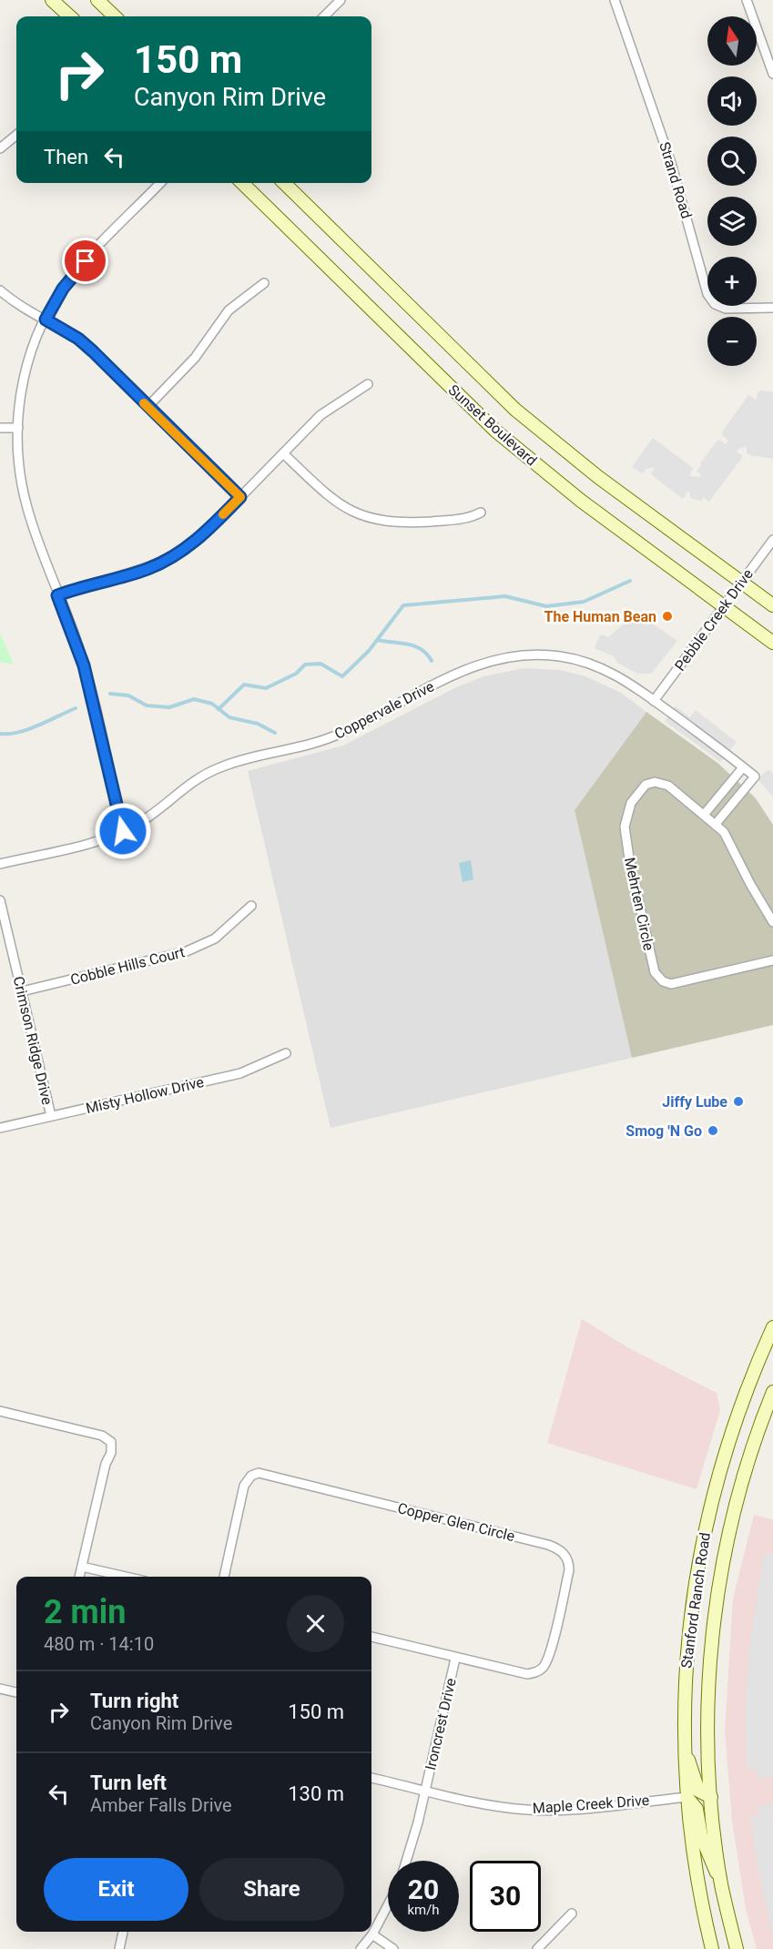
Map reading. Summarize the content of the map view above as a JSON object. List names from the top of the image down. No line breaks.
{"streets":{"main road":["Sunset Boulevard","Stanford Ranch Road"],"street":["Strand Road","Pebble Creek Drive","Coppervale Drive","Mehrten Circle","Cobble Hills Court","Crimson Ridge Drive","Misty Hollow Drive","Copper Glen Circle","Ironcrest Drive","Maple Creek Drive"]},"crossings":[["Sunset Boulevard","Pebble Creek Drive"],["Pebble Creek Drive","Coppervale Drive"],["Cobble Hills Court","Crimson Ridge Drive"],["Crimson Ridge Drive","Misty Hollow Drive"],["Copper Glen Circle","Ironcrest Drive"],["Stanford Ranch Road","Maple Creek Drive"],["Ironcrest Drive","Maple Creek Drive"]],"places":["The Human Bean","Jiffy Lube","Smog 'N Go"],"north":"top","page":{"map_buttons":["+","−"],"turn":["150 m","Canyon Rim Drive"],"then":"Then","heading":["2 min","480 m · 14:10"],"list":[{"name":"Turn right","note":"Canyon Rim Drive","value":"150 m"},{"name":"Turn left","note":"Amber Falls Drive","value":"130 m"}],"buttons":["Exit","Share"],"speed":"20 km/h","limit":"30"}}
